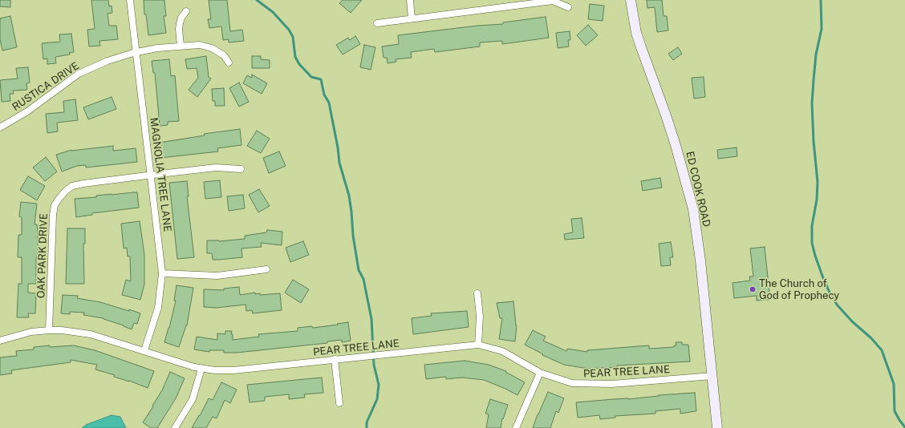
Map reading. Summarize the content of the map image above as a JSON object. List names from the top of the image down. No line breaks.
{"streets":{"street":["RUSTICA DRIVE","MAGNOLIA TREE LANE","ED COOK ROAD","OAK PARK DRIVE","PEAR TREE LANE"]},"crossings":[["RUSTICA DRIVE","MAGNOLIA TREE LANE"],["MAGNOLIA TREE LANE","OAK PARK DRIVE"],["MAGNOLIA TREE LANE","PEAR TREE LANE"],["ED COOK ROAD","PEAR TREE LANE"],["OAK PARK DRIVE","PEAR TREE LANE"]],"places":["The Church of God of Prophecy"]}
